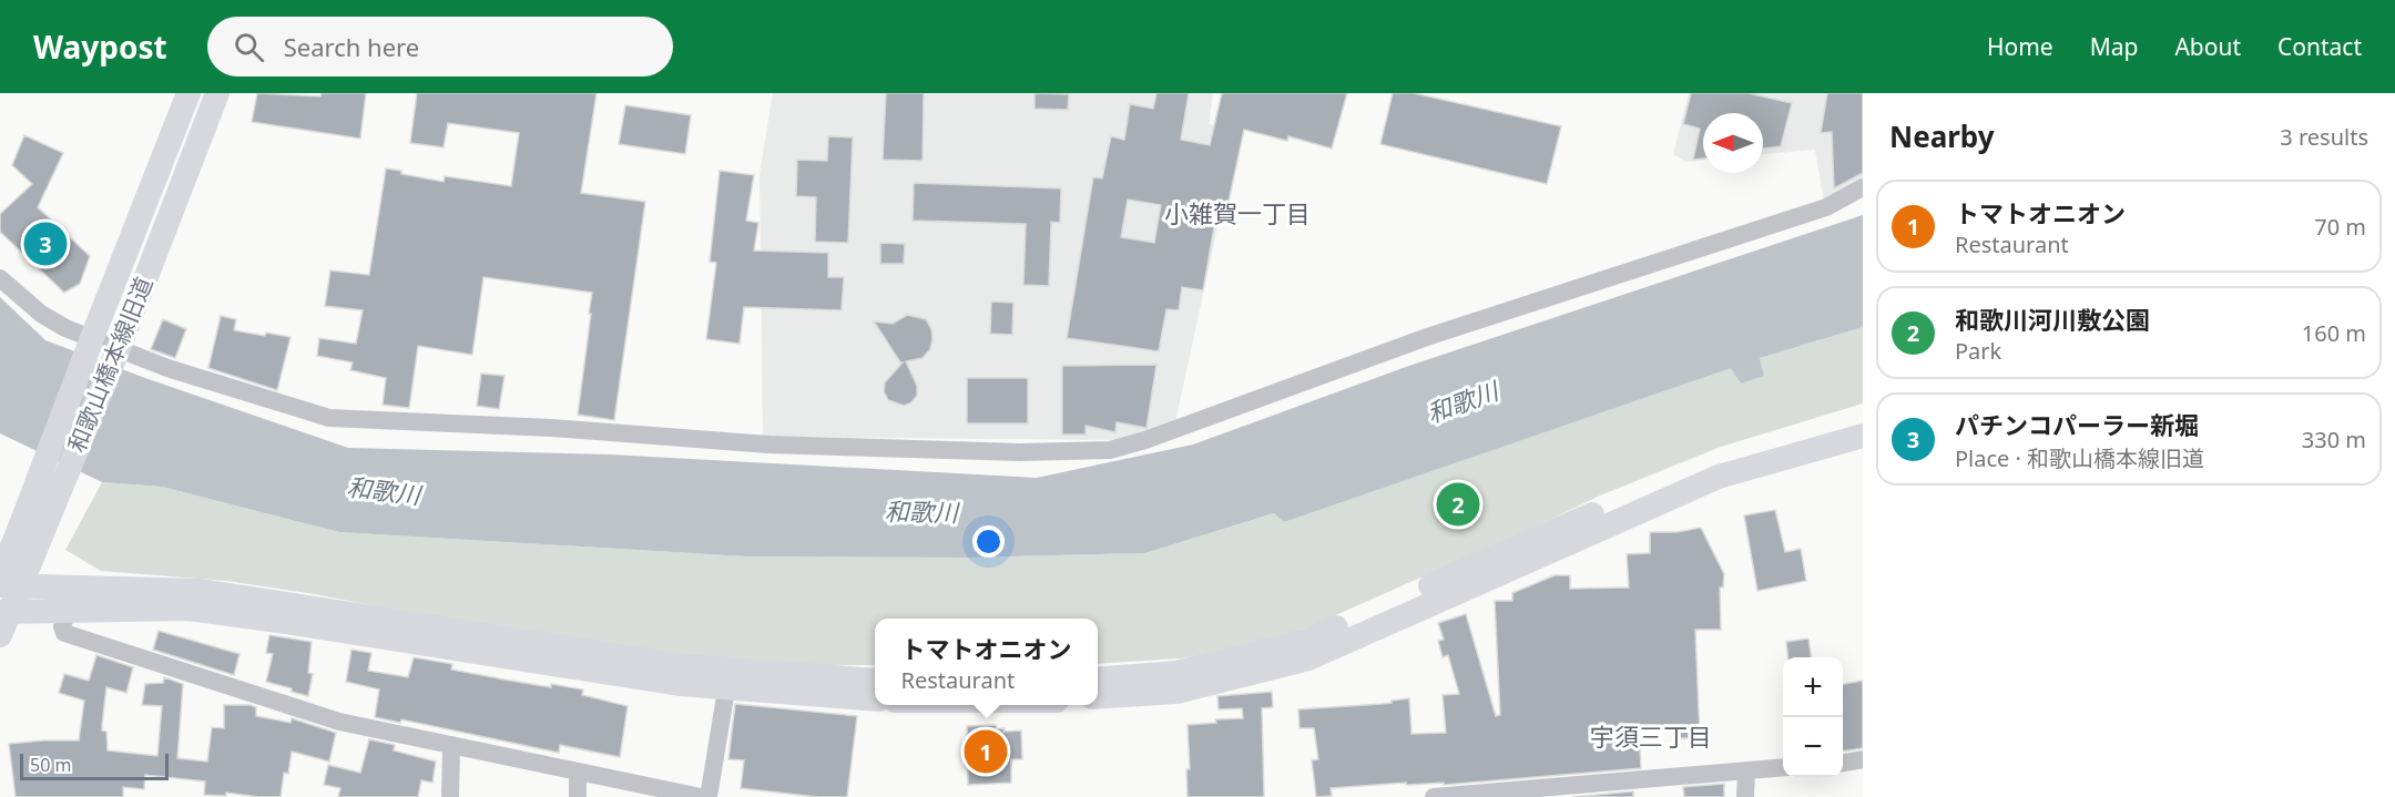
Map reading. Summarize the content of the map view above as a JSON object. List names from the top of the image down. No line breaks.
{"streets":{"street":["和歌山橋本線旧道"]},"districts":["小雑賀一丁目","宇須三丁目"],"water":["和歌川"],"scale_bar":"50 m","north":"left","page":{"header":"Waypost","search":"Search here","nav":["Home","Map","About","Contact"],"heading":["Nearby","3 results"],"list":[{"mark":"1","name":"トマトオニオン","note":"Restaurant","value":"70 m"},{"mark":"2","name":"和歌川河川敷公園","note":"Park","value":"160 m"},{"mark":"3","name":"パチンコパーラー新堀","note":"Place · 和歌山橋本線旧道","value":"330 m"}],"pins":["3","2","1"],"popup":["トマトオニオン","Restaurant"],"map_buttons":["+","−"],"scale":"50 m"}}
